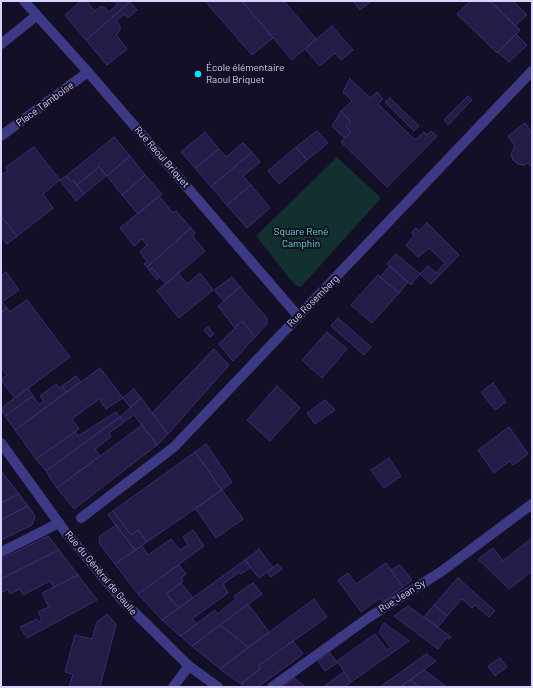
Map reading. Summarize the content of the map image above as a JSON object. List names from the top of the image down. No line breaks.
{"streets":{"street":["Place Tamboise","Rue Raoul Briquet","Rue Rosemberg","Rue du Général de Gaulle","Rue Jean Sy"]},"crossings":[["Place Tamboise","Rue Raoul Briquet"],["Rue Raoul Briquet","Rue Rosemberg"]],"parks":["Square René Camphin"],"places":["École élémentaire Raoul Briquet"]}
